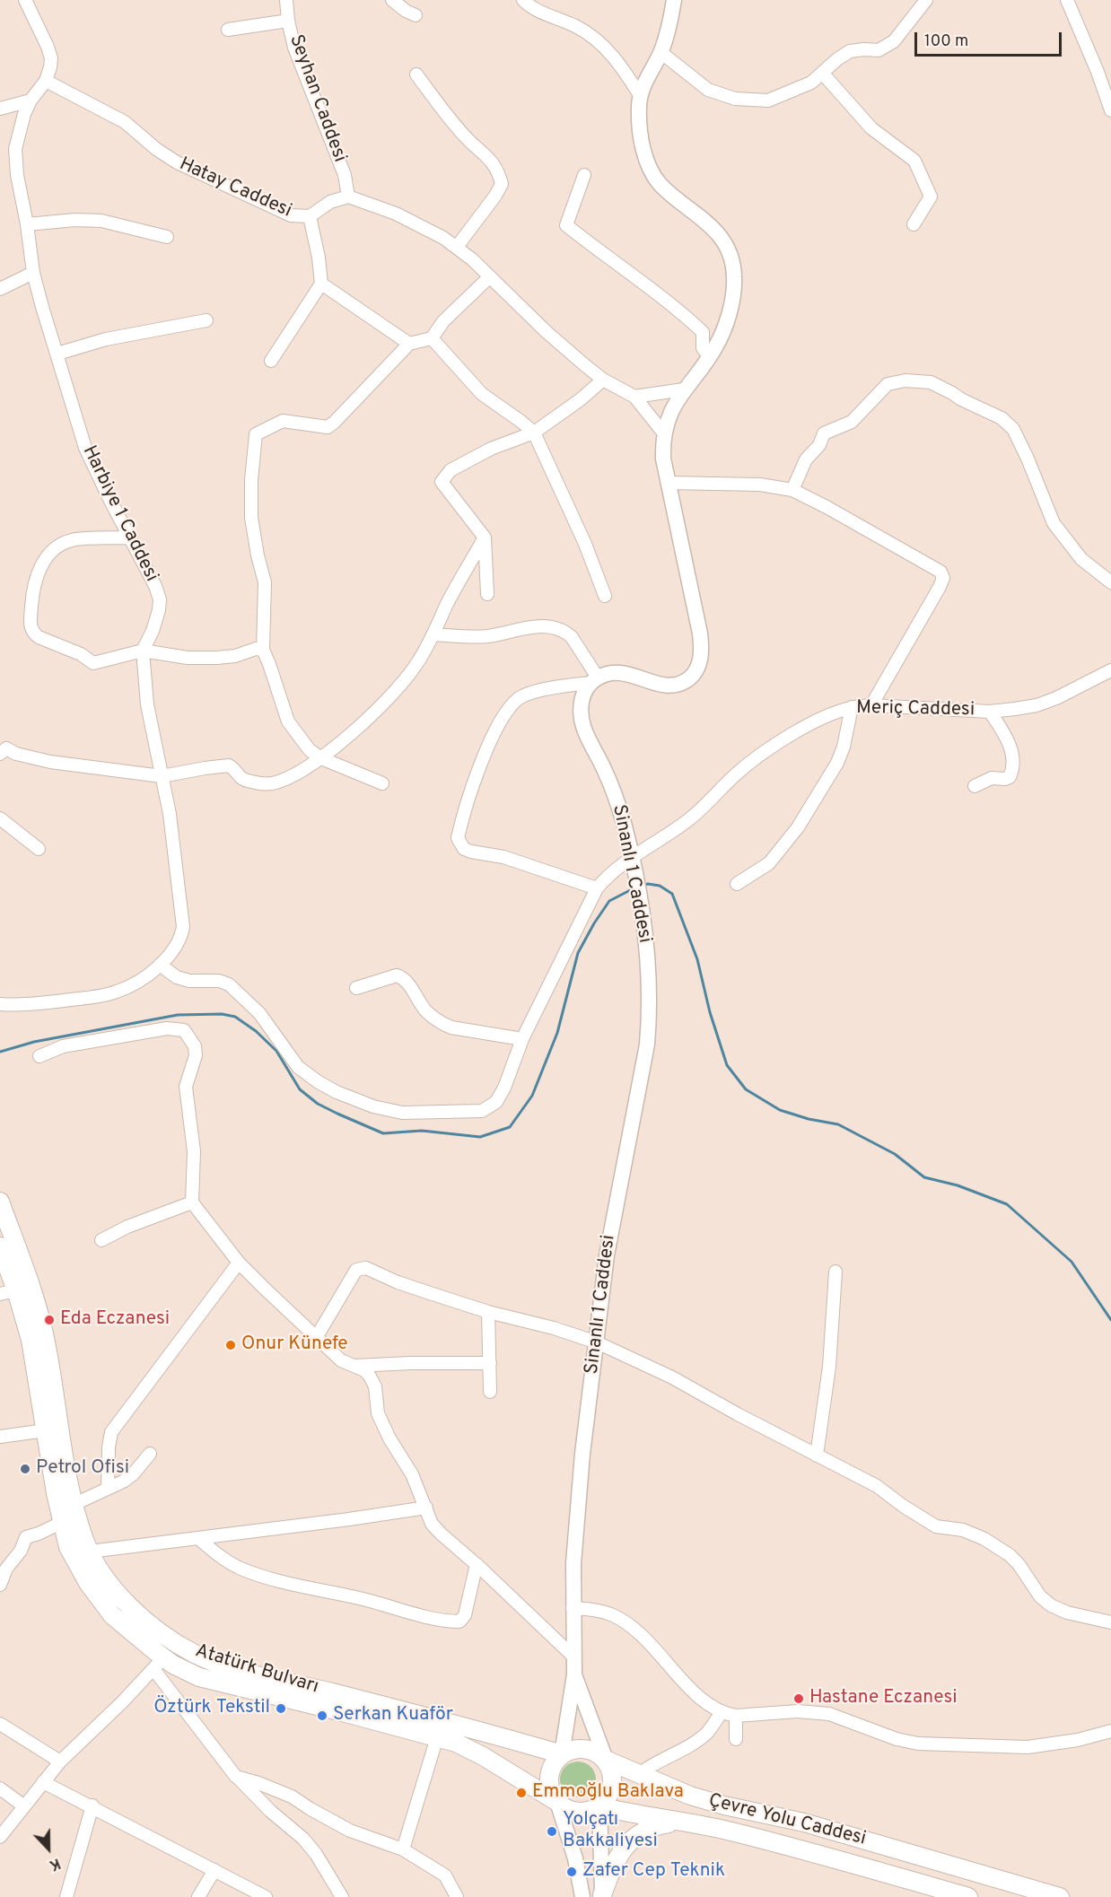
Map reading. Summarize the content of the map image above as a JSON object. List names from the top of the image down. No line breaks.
{"streets":{"highway":["Atatürk Bulvarı","Çevre Yolu Caddesi"],"main road":["Sinanlı 1 Caddesi"],"street":["Seyhan Caddesi","Hatay Caddesi","Harbiye 1 Caddesi","Meriç Caddesi"]},"crossings":[["Seyhan Caddesi","Hatay Caddesi"],["Hatay Caddesi","Harbiye 1 Caddesi"],["Harbiye 1 Caddesi","Meriç Caddesi"],["Meriç Caddesi","Sinanlı 1 Caddesi"],["Sinanlı 1 Caddesi","Atatürk Bulvarı"],["Sinanlı 1 Caddesi","Çevre Yolu Caddesi"],["Atatürk Bulvarı","Çevre Yolu Caddesi"]],"places":["Eda Eczanesi","Onur Künefe","Petrol Ofisi","Hastane Eczanesi","Öztürk Tekstil","Serkan Kuaför","Emmoğlu Baklava","Yolçatı Bakkaliyesi","Zafer Cep Teknik"],"scale_bar":"100 m","north":"bottom"}
